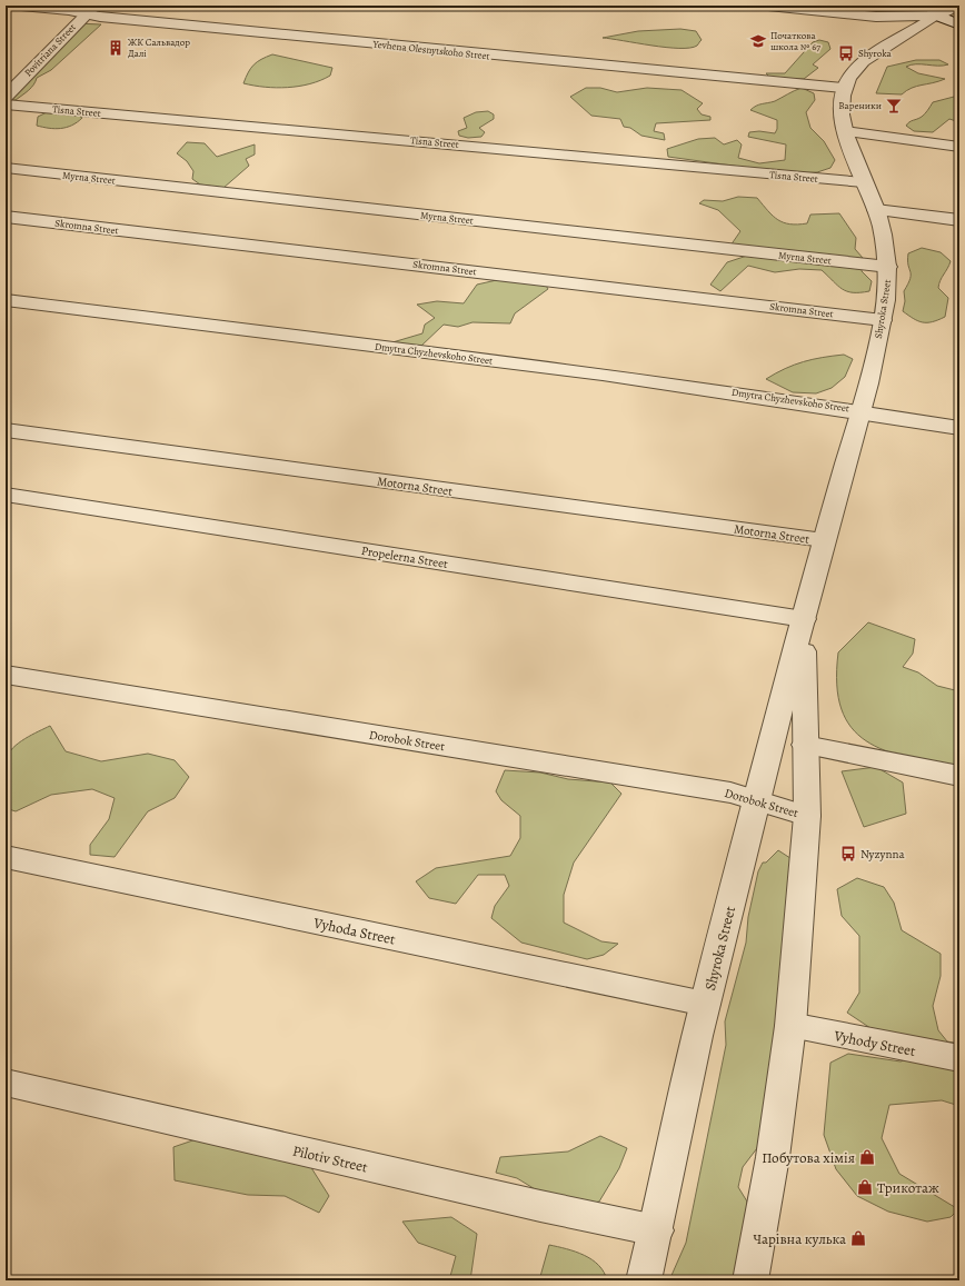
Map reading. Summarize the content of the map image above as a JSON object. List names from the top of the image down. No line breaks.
{"streets":{"street":["Povitriana Street","Yevhena Olesnytskoho Street","Tisna Street","Myrna Street","Skromna Street","Shyroka Street","Dmytra Chyzhevskoho Street","Motorna Street","Propelerna Street","Dorobok Street","Vyhoda Street","Vyhody Street","Pilotiv Street"]},"crossings":[["Povitriana Street","Yevhena Olesnytskoho Street"],["Yevhena Olesnytskoho Street","Shyroka Street"],["Tisna Street","Shyroka Street"],["Myrna Street","Shyroka Street"],["Skromna Street","Shyroka Street"],["Shyroka Street","Dmytra Chyzhevskoho Street"],["Shyroka Street","Motorna Street"],["Shyroka Street","Propelerna Street"],["Shyroka Street","Dorobok Street"],["Shyroka Street","Vyhoda Street"],["Shyroka Street","Vyhody Street"],["Shyroka Street","Pilotiv Street"]],"places":{"school or university":["Початкова школа № 67"],"building":["ЖК Сальвадор Далі"],"bus stop":["Shyroka","Nyzynna"],"bar":["Вареники"],"shop":["Побутова хімія","Трикотаж","Чарівна кулька"]}}
